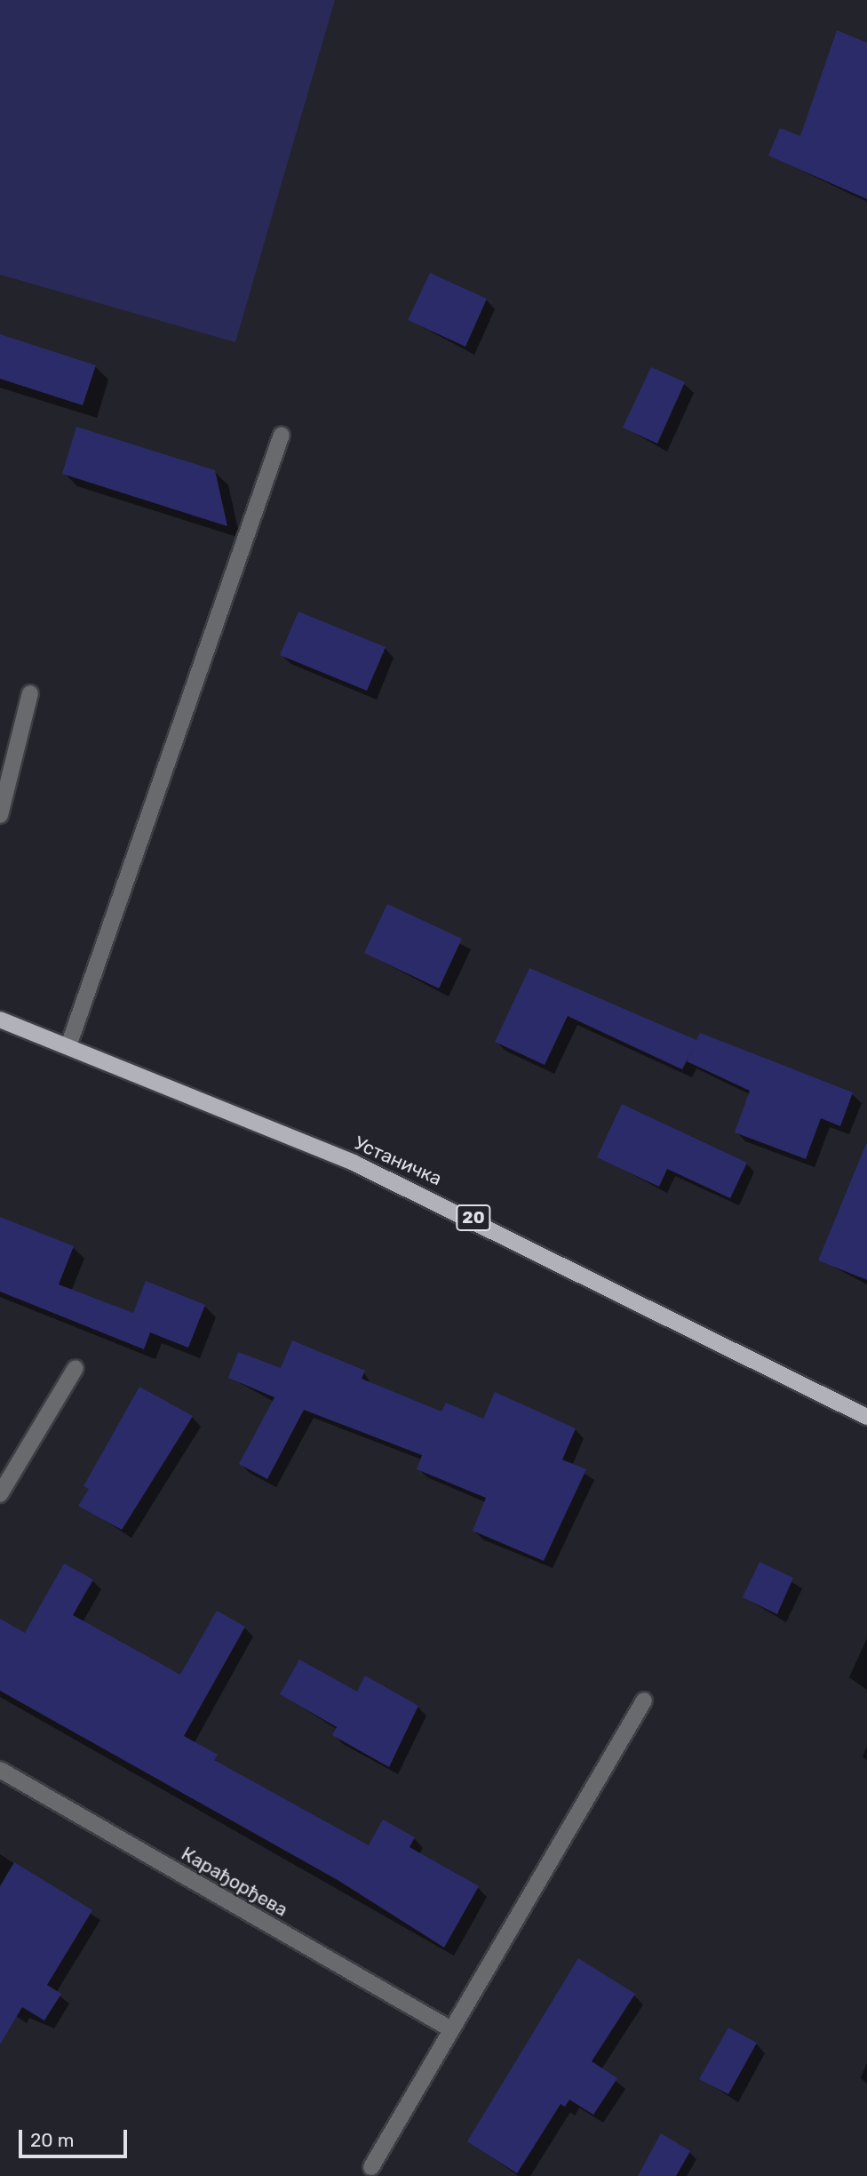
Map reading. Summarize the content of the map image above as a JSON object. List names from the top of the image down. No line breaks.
{"streets":{"main road":["Устаничка","20"],"street":["Карађорђева"]},"scale_bar":"20 m"}
